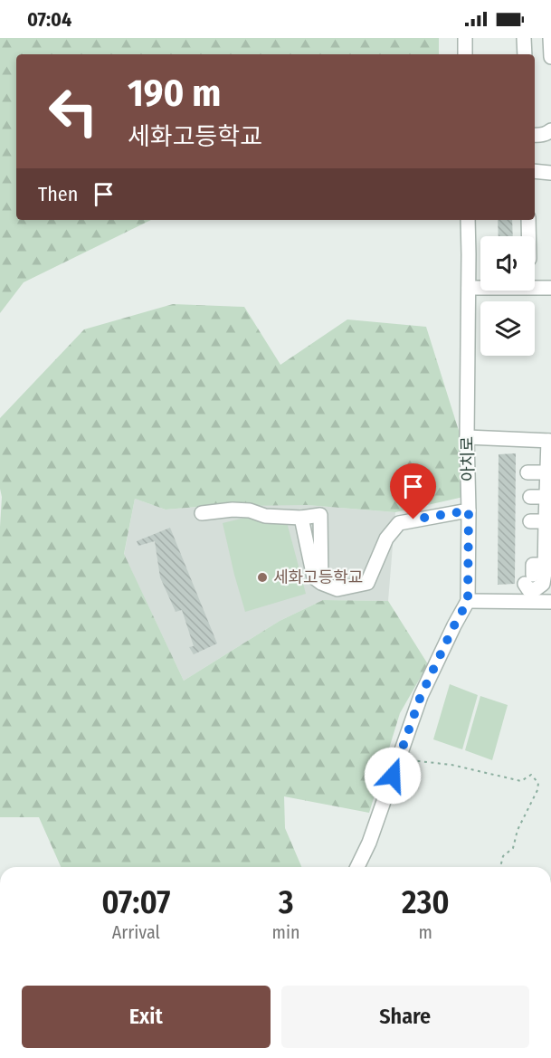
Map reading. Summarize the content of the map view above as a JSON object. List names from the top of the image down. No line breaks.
{"streets":{"street":["아치로"]},"places":["세화고등학교"],"page":{"status":"07:04","turn":["190 m","세화고등학교"],"then":"Then","eta":["07:07","Arrival","3","min","230","m"],"buttons":["Exit","Share"]}}
